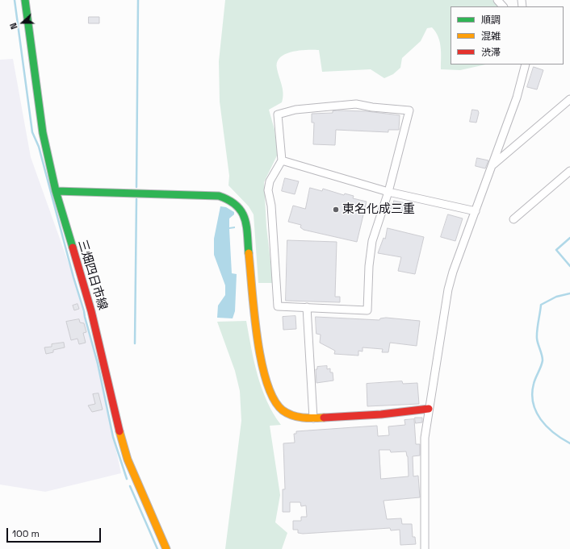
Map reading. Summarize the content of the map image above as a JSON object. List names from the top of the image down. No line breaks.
{"streets":{"main road":["三畑四日市線"]},"places":["東名化成三重"],"legend":["順調","混雑","渋滞"],"scale_bar":"100 m","north":"left"}
